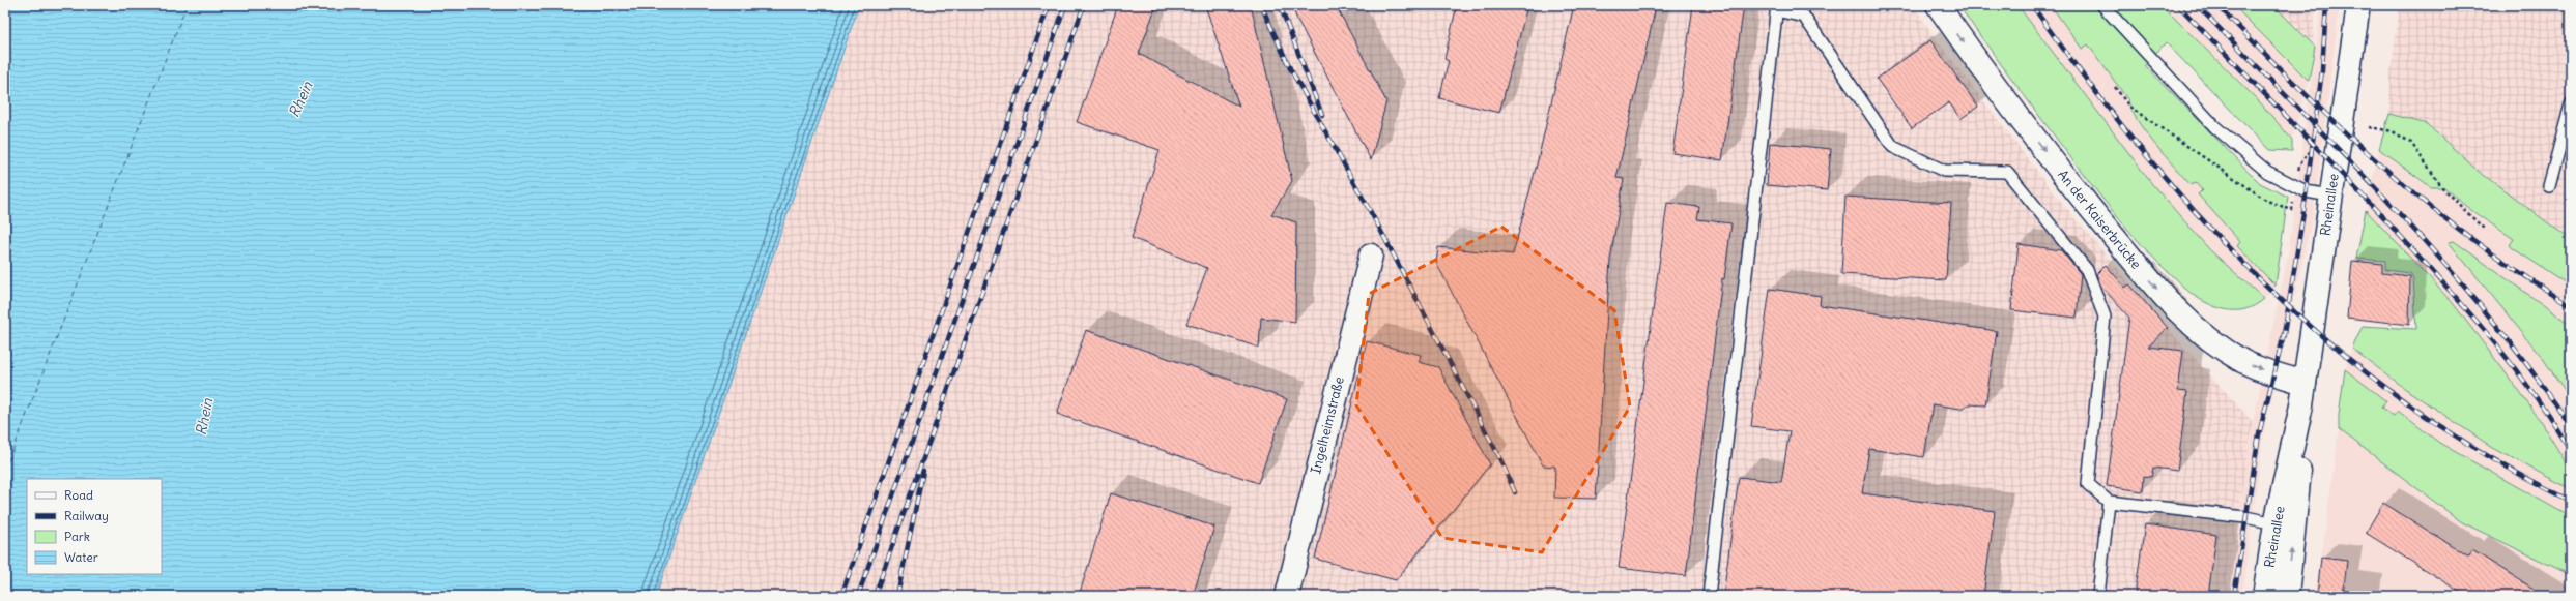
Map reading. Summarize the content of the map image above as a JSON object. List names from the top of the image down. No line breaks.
{"streets":{"street":["Rheinallee","An der Kaiserbrücke","Ingelheimstraße"]},"crossings":[["Rheinallee","An der Kaiserbrücke"]],"one_way":["An der Kaiserbrücke"],"water":["Rhein"],"legend":["Road","Railway","Park","Water"]}
